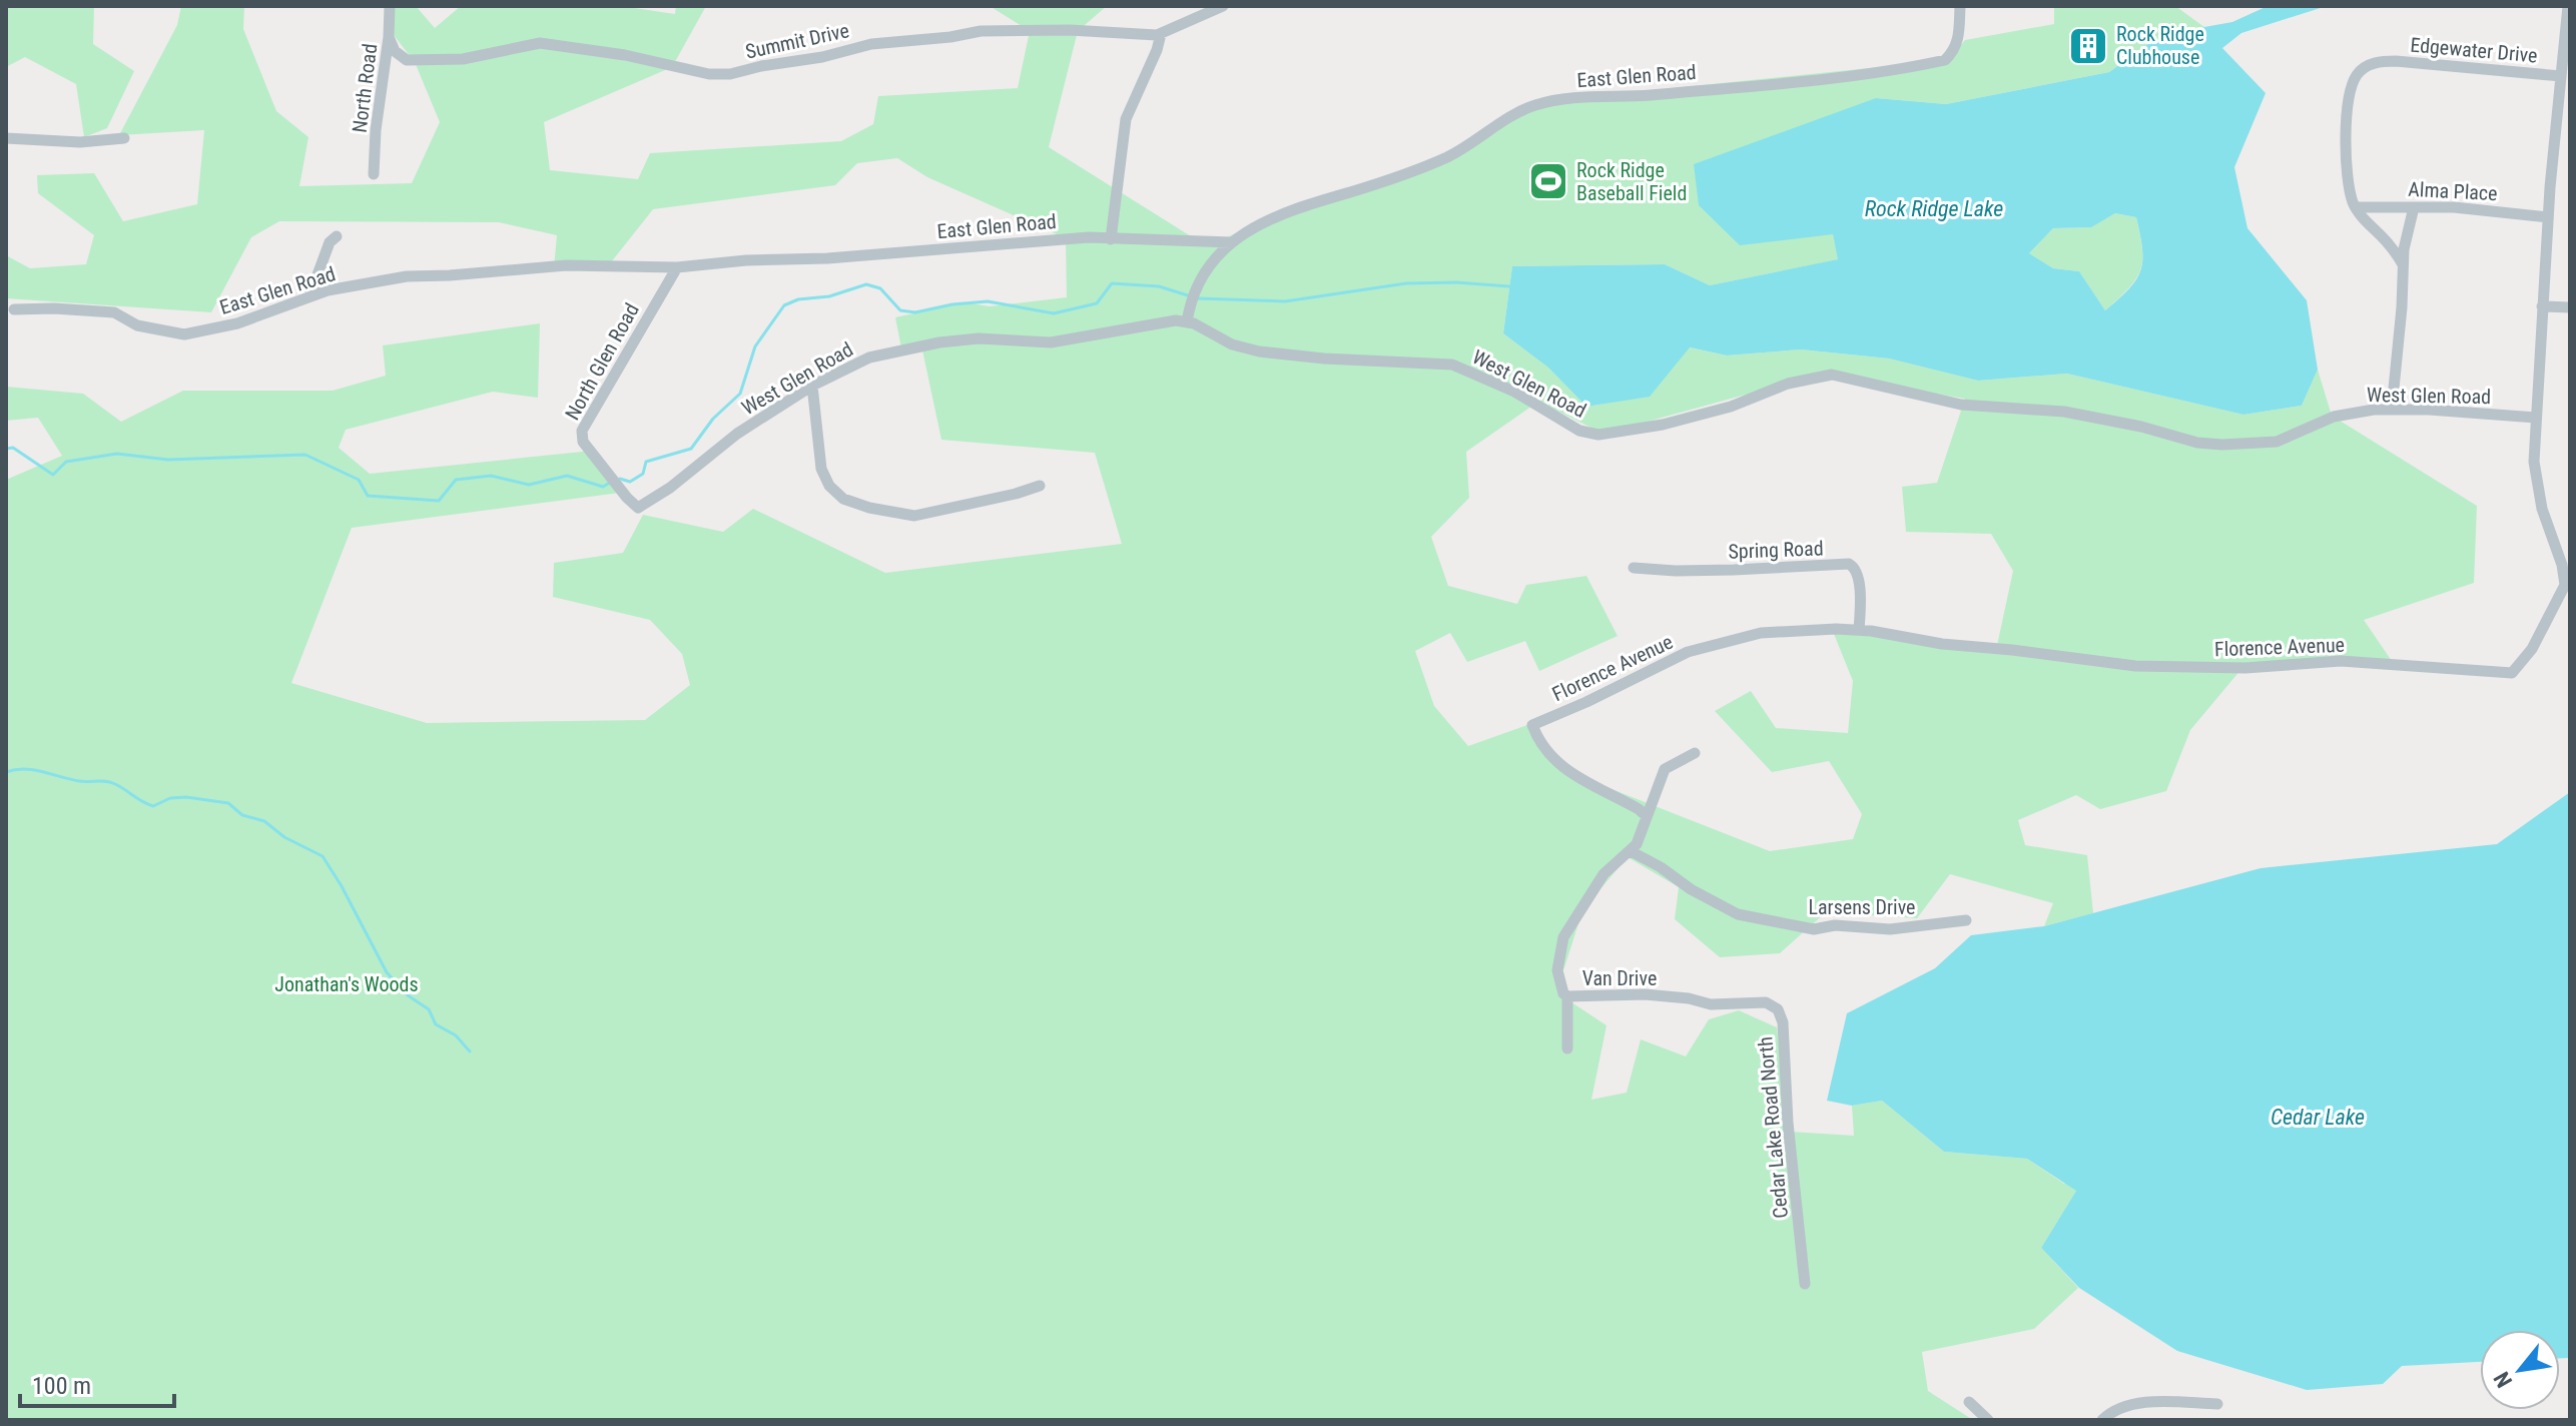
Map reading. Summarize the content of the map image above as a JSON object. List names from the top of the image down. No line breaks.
{"streets":{"street":["Summit Drive","Edgewater Drive","East Glen Road","North Road","Alma Place","North Glen Road","West Glen Road","Spring Road","Florence Avenue","Larsens Drive","Van Drive","Cedar Lake Road North"]},"crossings":[["Summit Drive","North Road"],["Edgewater Drive","Alma Place"],["Edgewater Drive","Florence Avenue"],["East Glen Road","North Glen Road"],["Alma Place","Florence Avenue"],["North Glen Road","West Glen Road"],["West Glen Road","Florence Avenue"],["Spring Road","Florence Avenue"],["Florence Avenue","Van Drive"],["Larsens Drive","Van Drive"],["Van Drive","Cedar Lake Road North"]],"water":["Rock Ridge Lake","Cedar Lake"],"parks":["Jonathan's Woods"],"places":{"building":["Rock Ridge Clubhouse"],"sports":["Rock Ridge Baseball Field"]},"scale_bar":"100 m","north":"bottom left"}
